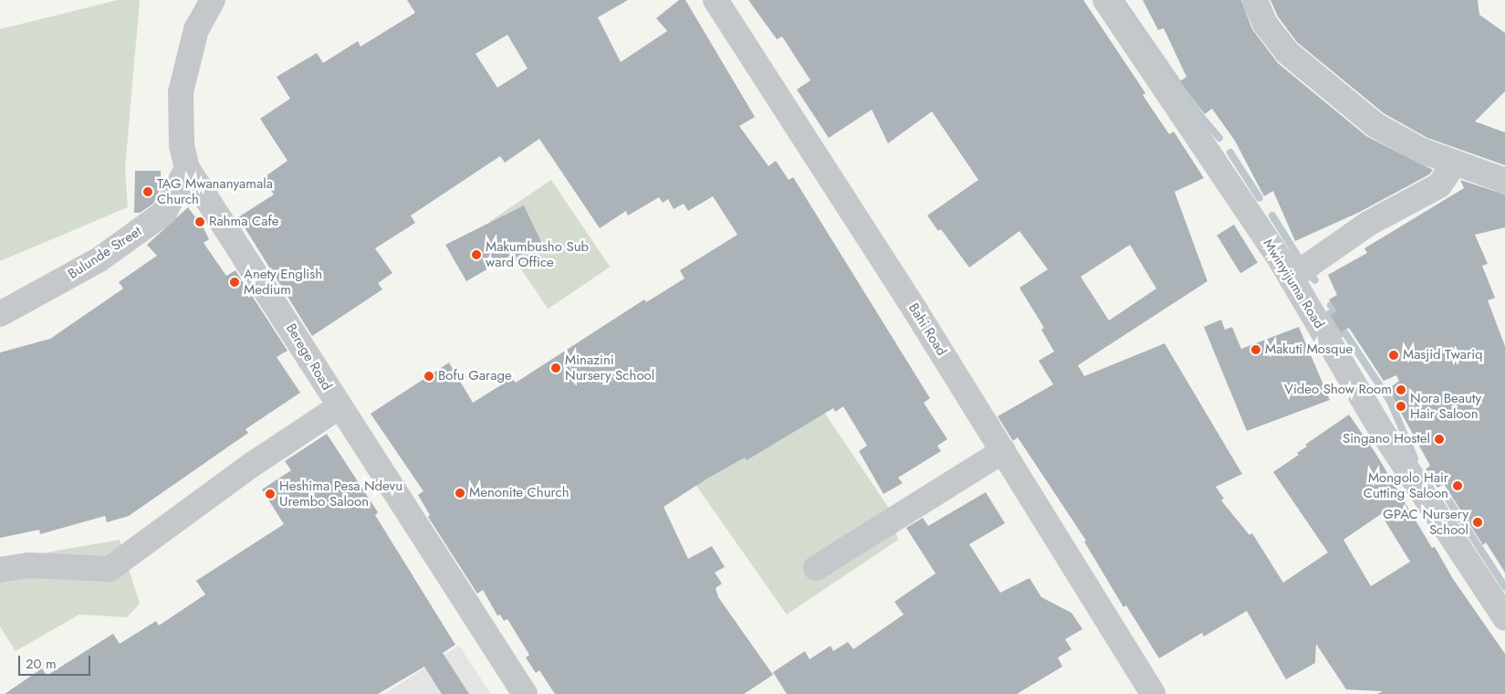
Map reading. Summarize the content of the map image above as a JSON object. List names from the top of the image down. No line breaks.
{"streets":{"street":["Bulunde Street","Mwinyijuma Road","Bahi Road","Berege Road"]},"crossings":[["Bulunde Street","Berege Road"]],"places":["TAG Mwananyamala Church","Rahma Cafe","Makumbusho Sub ward Office","Anety English Medium","Makuti Mosque","Masjid Twariq","Minazini Nursery School","Bofu Garage","Video Show Room","Nora Beauty Hair Saloon","Singano Hostel","Mongolo Hair Cutting Saloon","Menonite Church","Heshima Pesa Ndevu Urembo Saloon","GPAC Nursery School"],"scale_bar":"20 m"}
